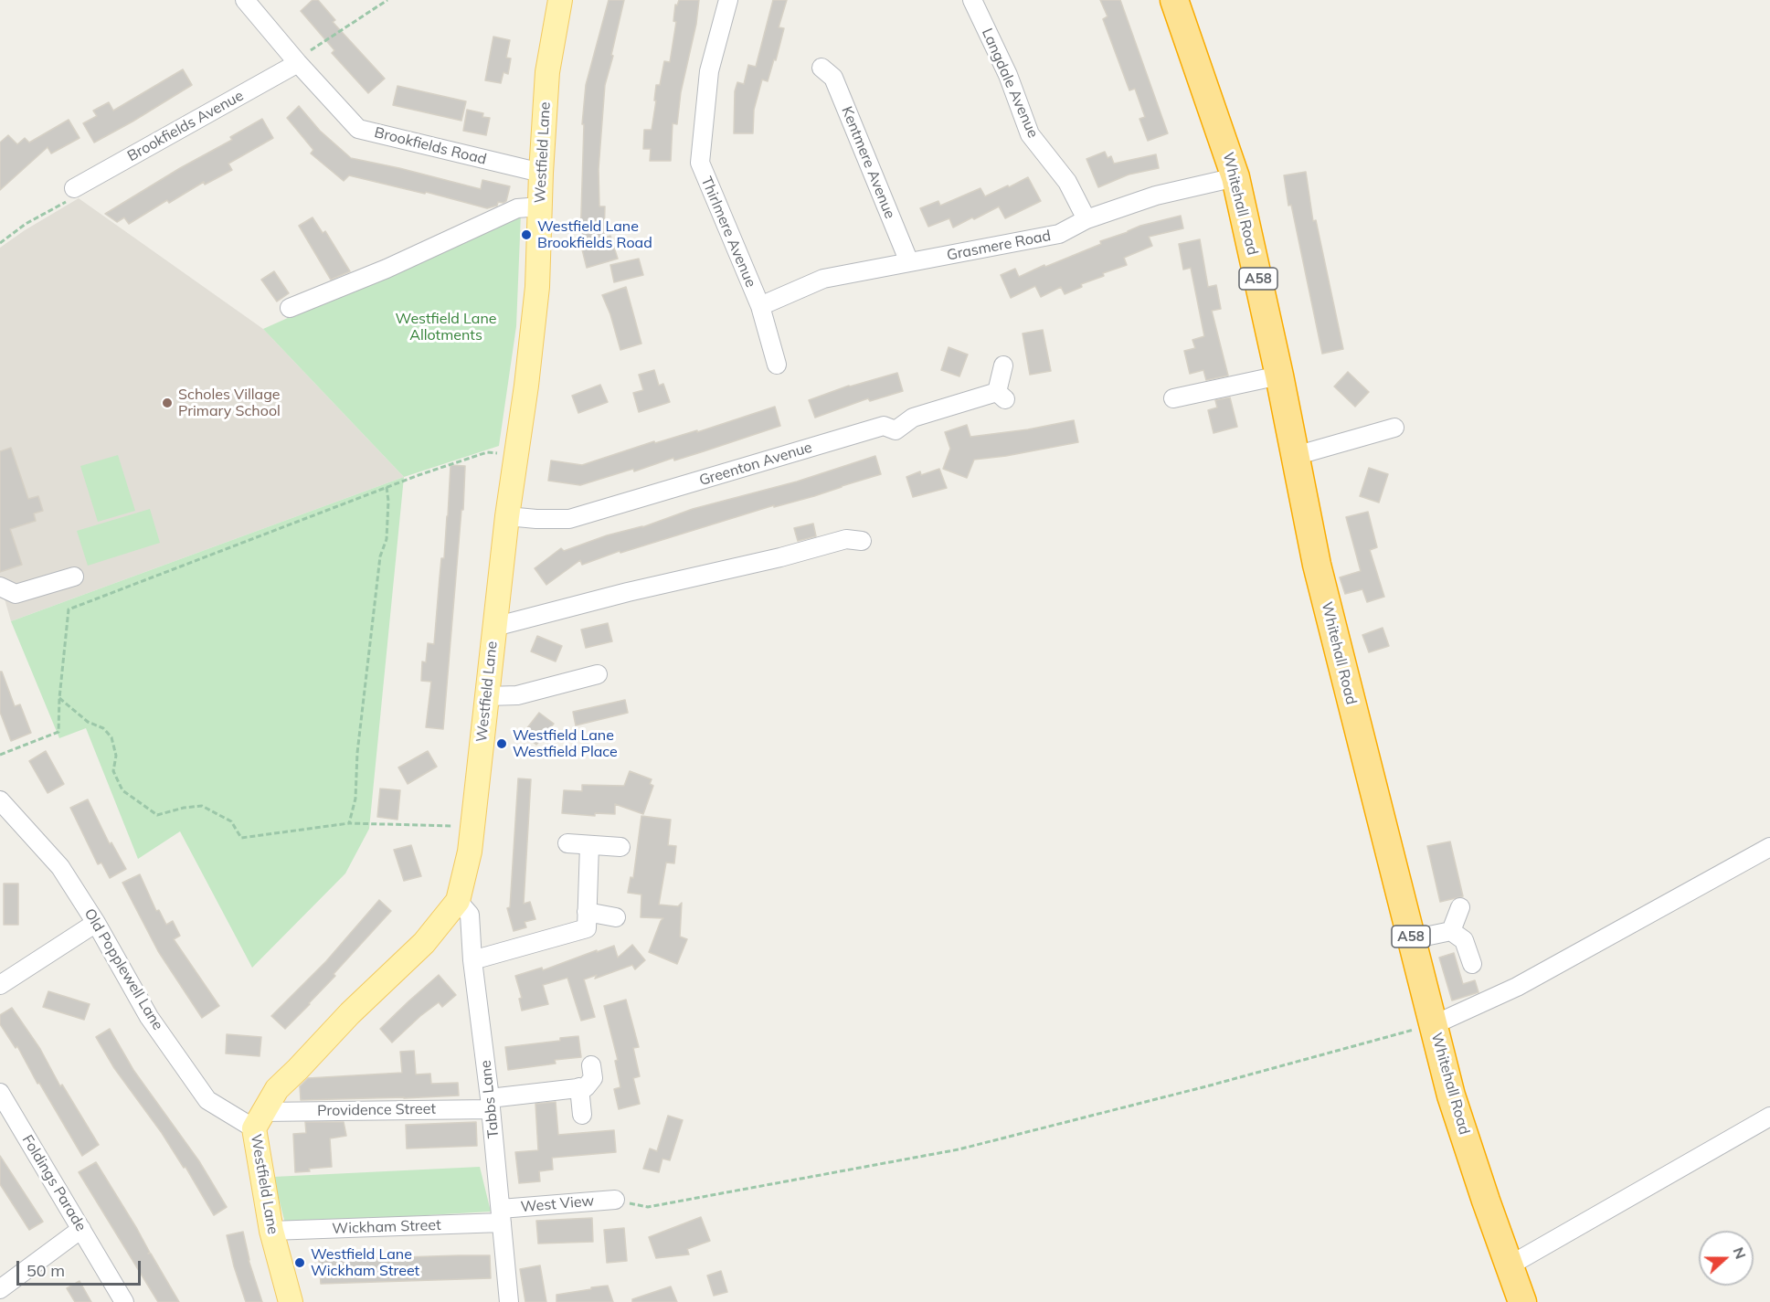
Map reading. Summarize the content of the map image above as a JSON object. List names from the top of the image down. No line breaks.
{"streets":{"highway":["Whitehall Road","A58"],"main road":["Westfield Lane"],"street":["Langdale Avenue","Brookfields Avenue","Brookfields Road","Kentmere Avenue","Thirlmere Avenue","Grasmere Road","Greenton Avenue","Old Popplewell Lane","Tabbs Lane","Providence Street","Foldings Parade","West View","Wickham Street"]},"crossings":[["Langdale Avenue","Grasmere Road"],["Brookfields Avenue","Brookfields Road"],["Brookfields Road","Westfield Lane"],["Westfield Lane","Greenton Avenue"],["Westfield Lane","Old Popplewell Lane"],["Westfield Lane","Tabbs Lane"],["Westfield Lane","Providence Street"],["Westfield Lane","Wickham Street"],["Kentmere Avenue","Grasmere Road"],["Whitehall Road","Grasmere Road"],["Thirlmere Avenue","Grasmere Road"],["Old Popplewell Lane","Providence Street"],["Tabbs Lane","Providence Street"],["Tabbs Lane","West View"],["Tabbs Lane","Wickham Street"],["West View","Wickham Street"]],"parks":["Westfield Lane Allotments"],"places":["Westfield Lane Brookfields Road","Scholes Village Primary School","Westfield Lane Westfield Place","Westfield Lane Wickham Street"],"scale_bar":"50 m","north":"right"}
